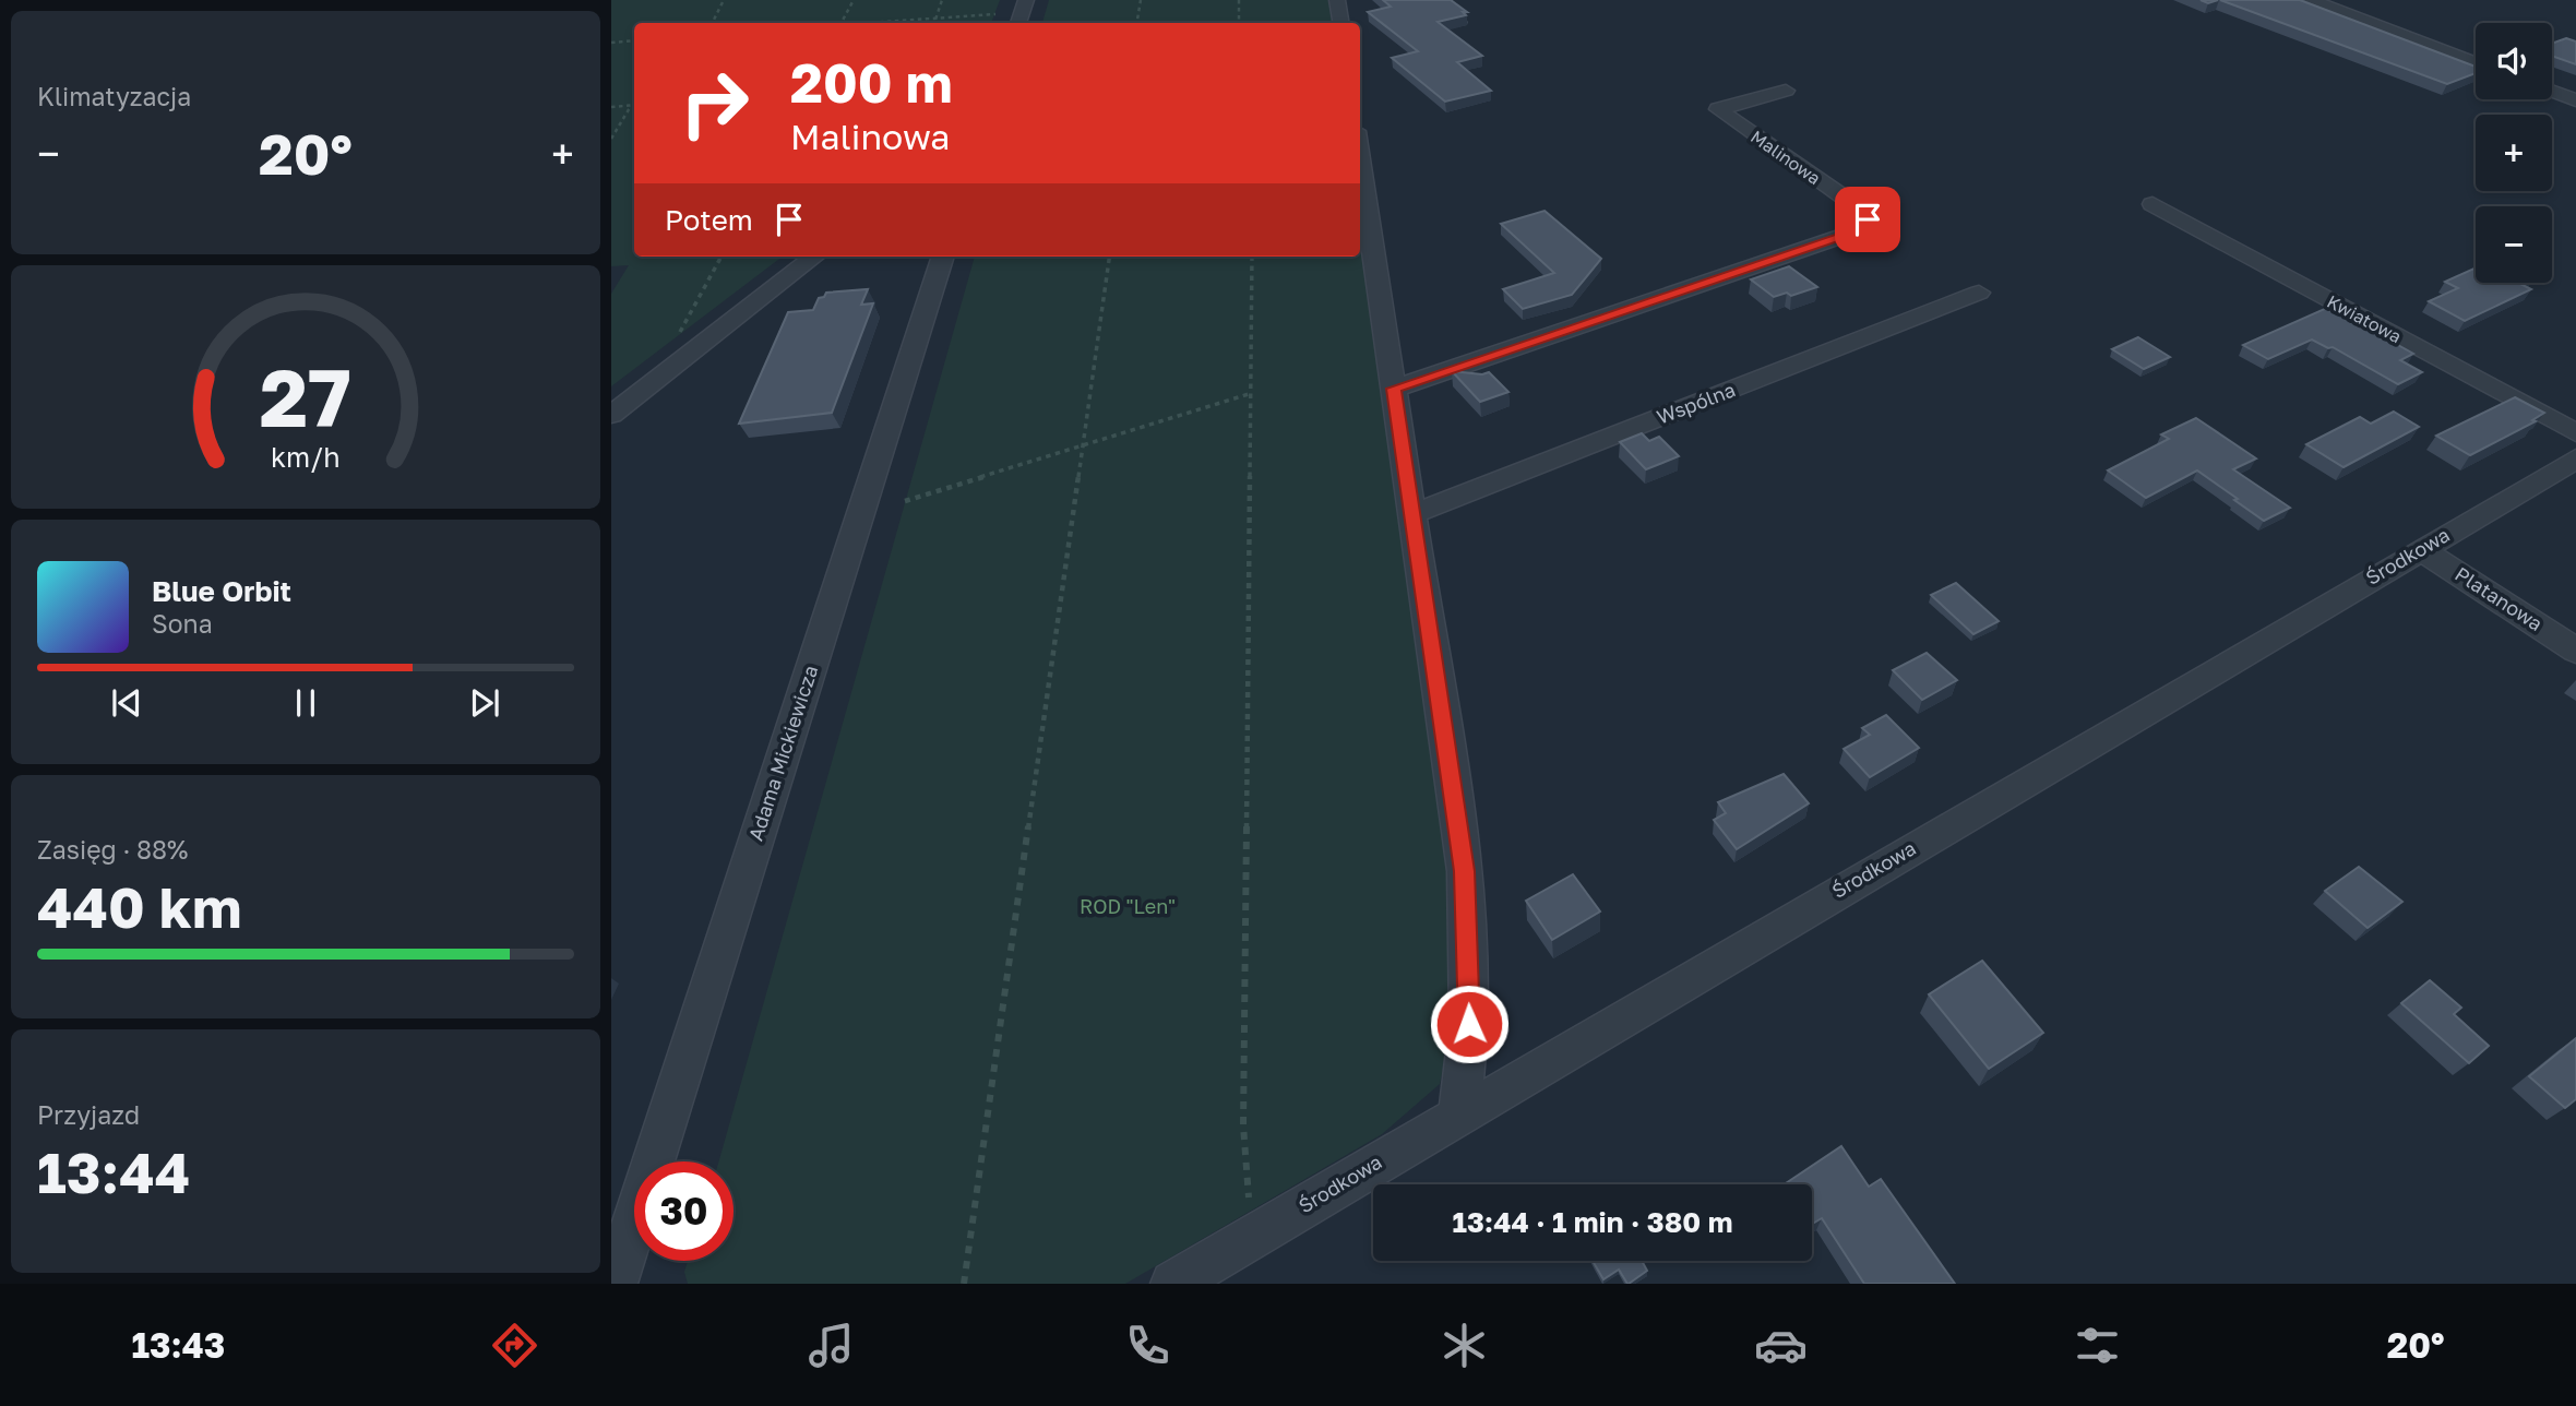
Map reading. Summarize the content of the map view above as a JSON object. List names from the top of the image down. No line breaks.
{"streets":{"street":["Malinowa","Kwiatowa","Wspólna","Środkowa","Platanowa","Adama Mickiewicza"]},"crossings":[["Środkowa","Platanowa"]],"parks":["ROD \"Len\""],"page":{"tile":["Klimatyzacja",["Zasięg · 88%","440 km"],["Przyjazd","13:44"]],"map_buttons":["+","−"],"turn":["200 m","Malinowa"],"heat":["−","20°","+"],"then":"Potem","song":["Blue Orbit","Sona"],"limit":"30","trip":"13:44 · 1 min · 380 m","tabs":["13:43","20°"],"gauge":["27","km/h"]}}
